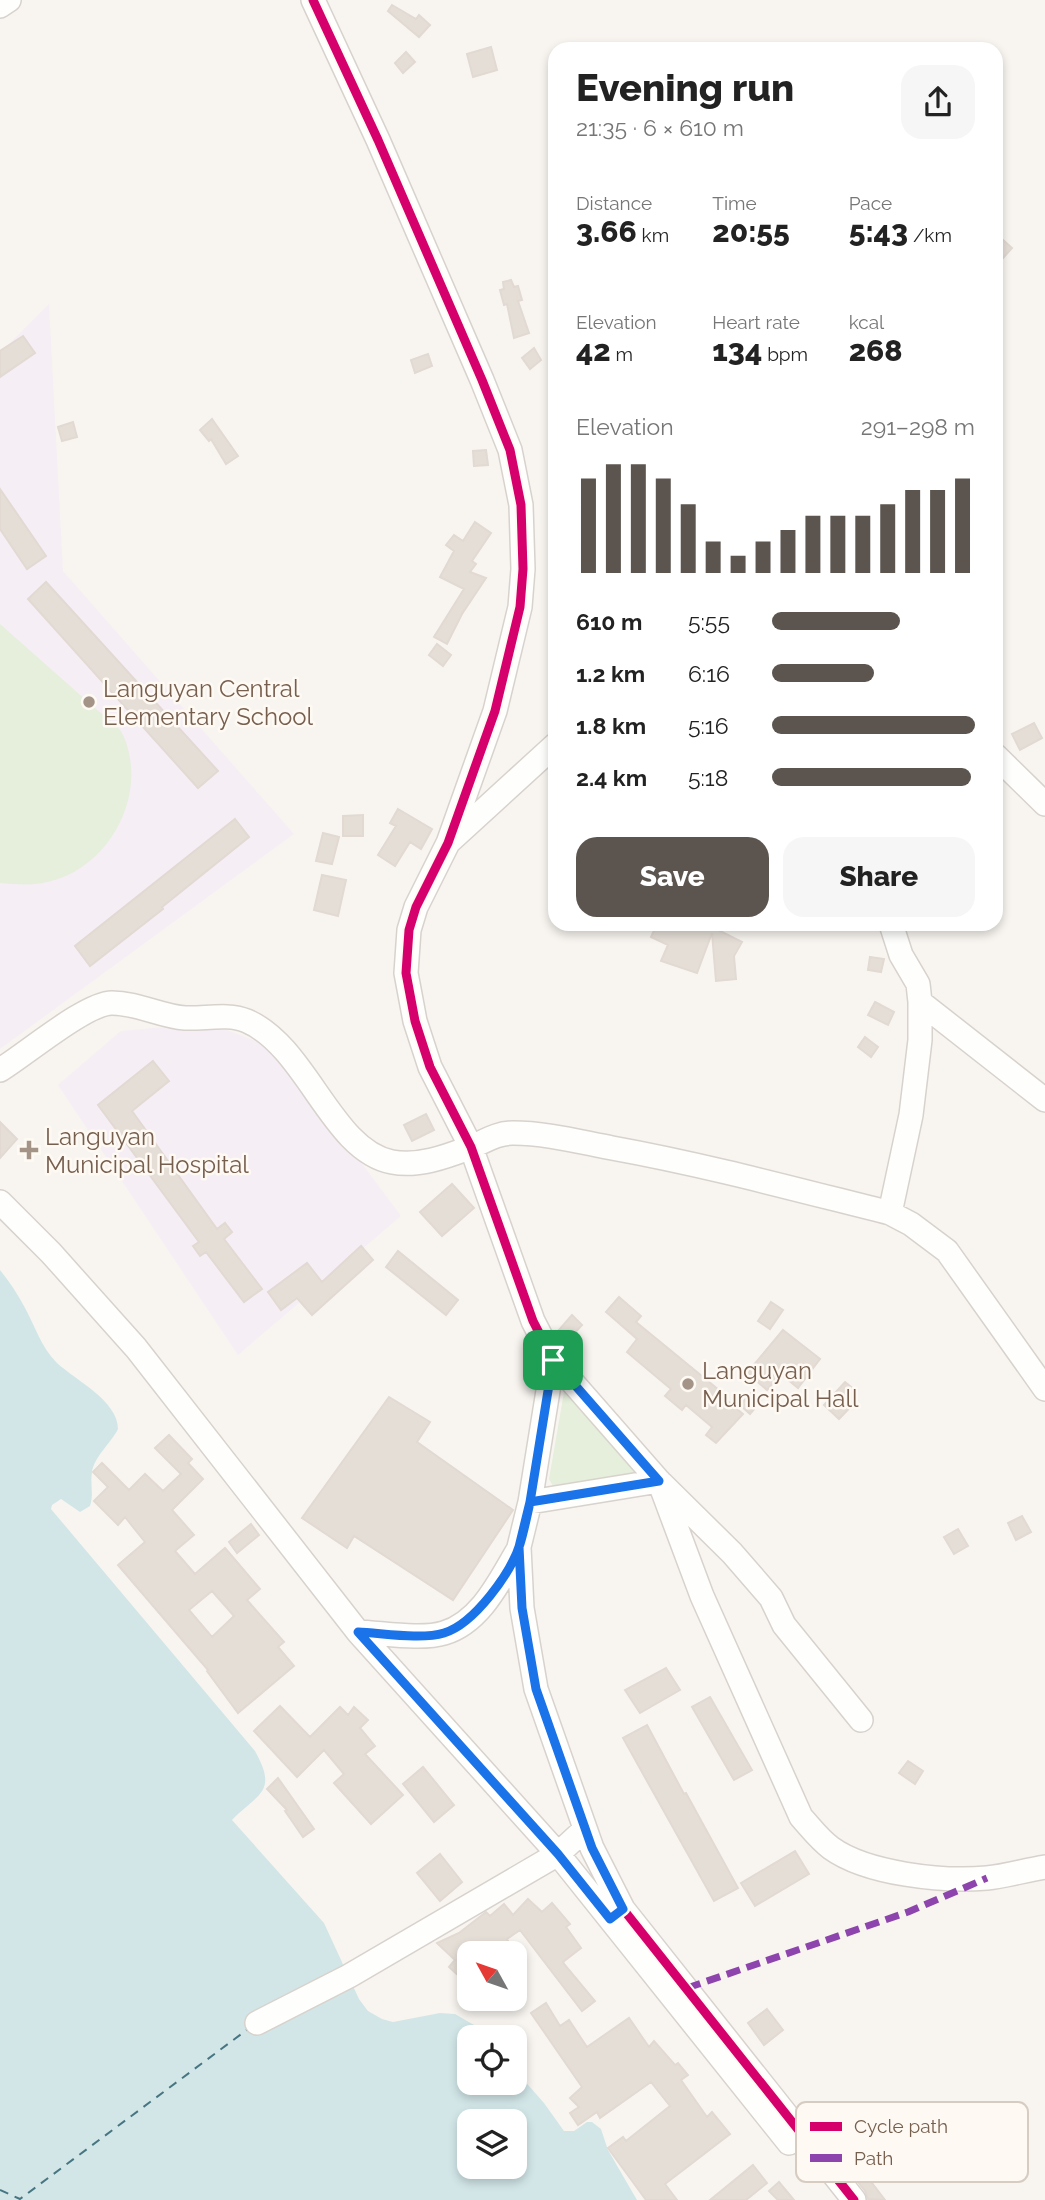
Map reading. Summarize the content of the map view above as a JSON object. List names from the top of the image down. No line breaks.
{"places":{"other":["Languyan Central Elementary School","Languyan Municipal Hall"],"health":["Languyan Municipal Hospital"]},"legend":["Cycle path","Path"],"north":"top left","page":{"heading":["Evening run","21:35 · 6 × 610 m"],"stats":[["Distance","3.66 km"],["Time","20:55"],["Pace","5:43 /km"],["Elevation","42 m"],["Heart rate","134 bpm"],["kcal","268"]],"chart":["Elevation","291–298 m"],"list":[{"name":"610 m","note":"5:55"},{"name":"1.2 km","note":"6:16"},{"name":"1.8 km","note":"5:16"},{"name":"2.4 km","note":"5:18"}],"buttons":["Save","Share"]}}
